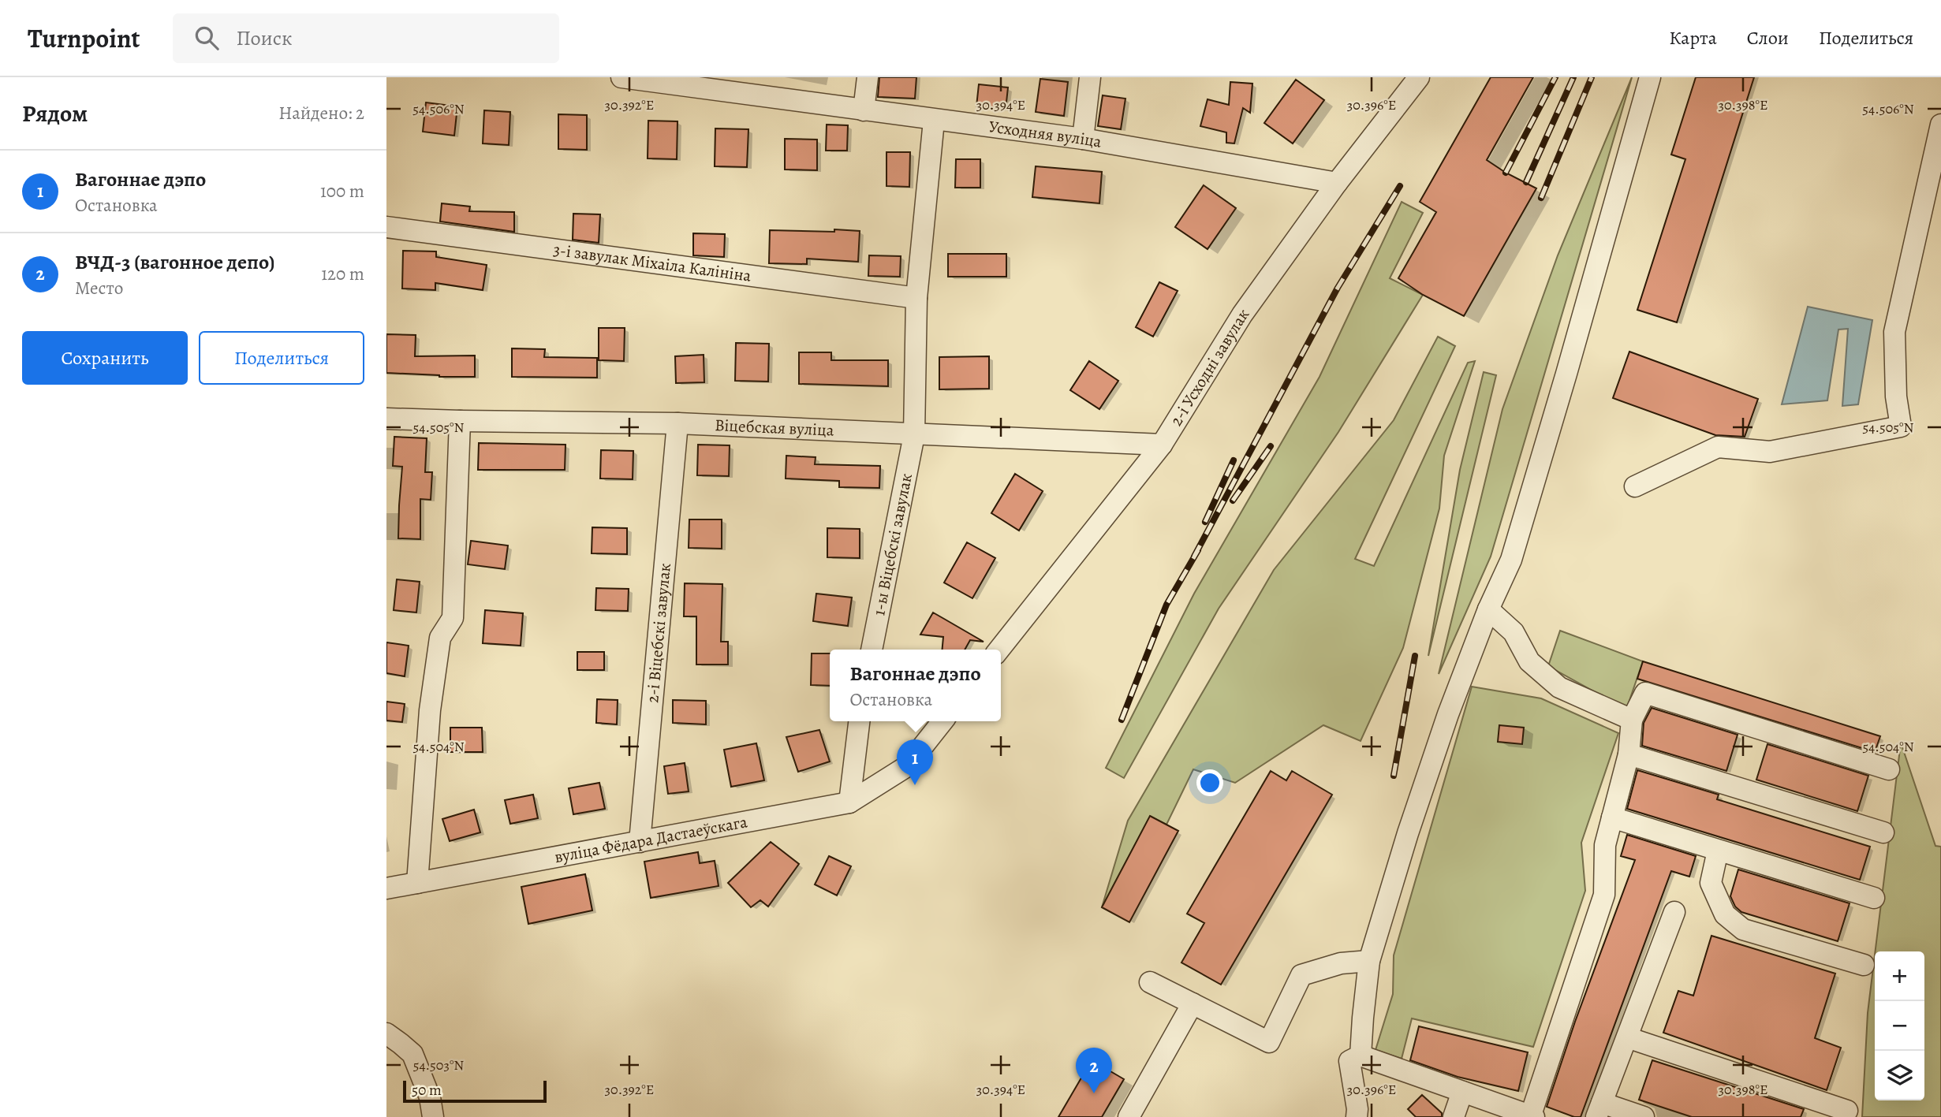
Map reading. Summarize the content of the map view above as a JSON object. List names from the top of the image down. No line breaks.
{"streets":{"street":["Усходняя вуліца","3-і завулак Міхаіла Калініна","2-і Усходні завулак","Віцебская вуліца","1-ы Віцебскі завулак","2-і Віцебскі завулак","вуліца Фёдара Дастаеўскага"]},"crossings":[["Усходняя вуліца","2-і Усходні завулак"],["Усходняя вуліца","1-ы Віцебскі завулак"],["3-і завулак Міхаіла Калініна","1-ы Віцебскі завулак"],["2-і Усходні завулак","Віцебская вуліца"],["Віцебская вуліца","1-ы Віцебскі завулак"],["Віцебская вуліца","2-і Віцебскі завулак"],["2-і Віцебскі завулак","вуліца Фёдара Дастаеўскага"]],"scale_bar":"50 m","page":{"header":"Turnpoint","search":"Поиск","nav":["Карта","Слои","Поделиться"],"heading":["Рядом","Найдено: 2"],"list":[{"mark":"1","name":"Вагоннае дэпо","note":"Остановка","value":"100 m"},{"mark":"2","name":"ВЧД-3 (вагонное депо)","note":"Место","value":"120 m"}],"buttons":["Сохранить","Поделиться"],"popup":["Вагоннае дэпо","Остановка"],"pins":["1","2"],"map_buttons":["+","−"],"scale":"50 m"},"coordinates":["30.392°E","30.394°E","30.396°E","30.398°E","54.506°N","54.505°N","54.504°N","54.503°N"]}
